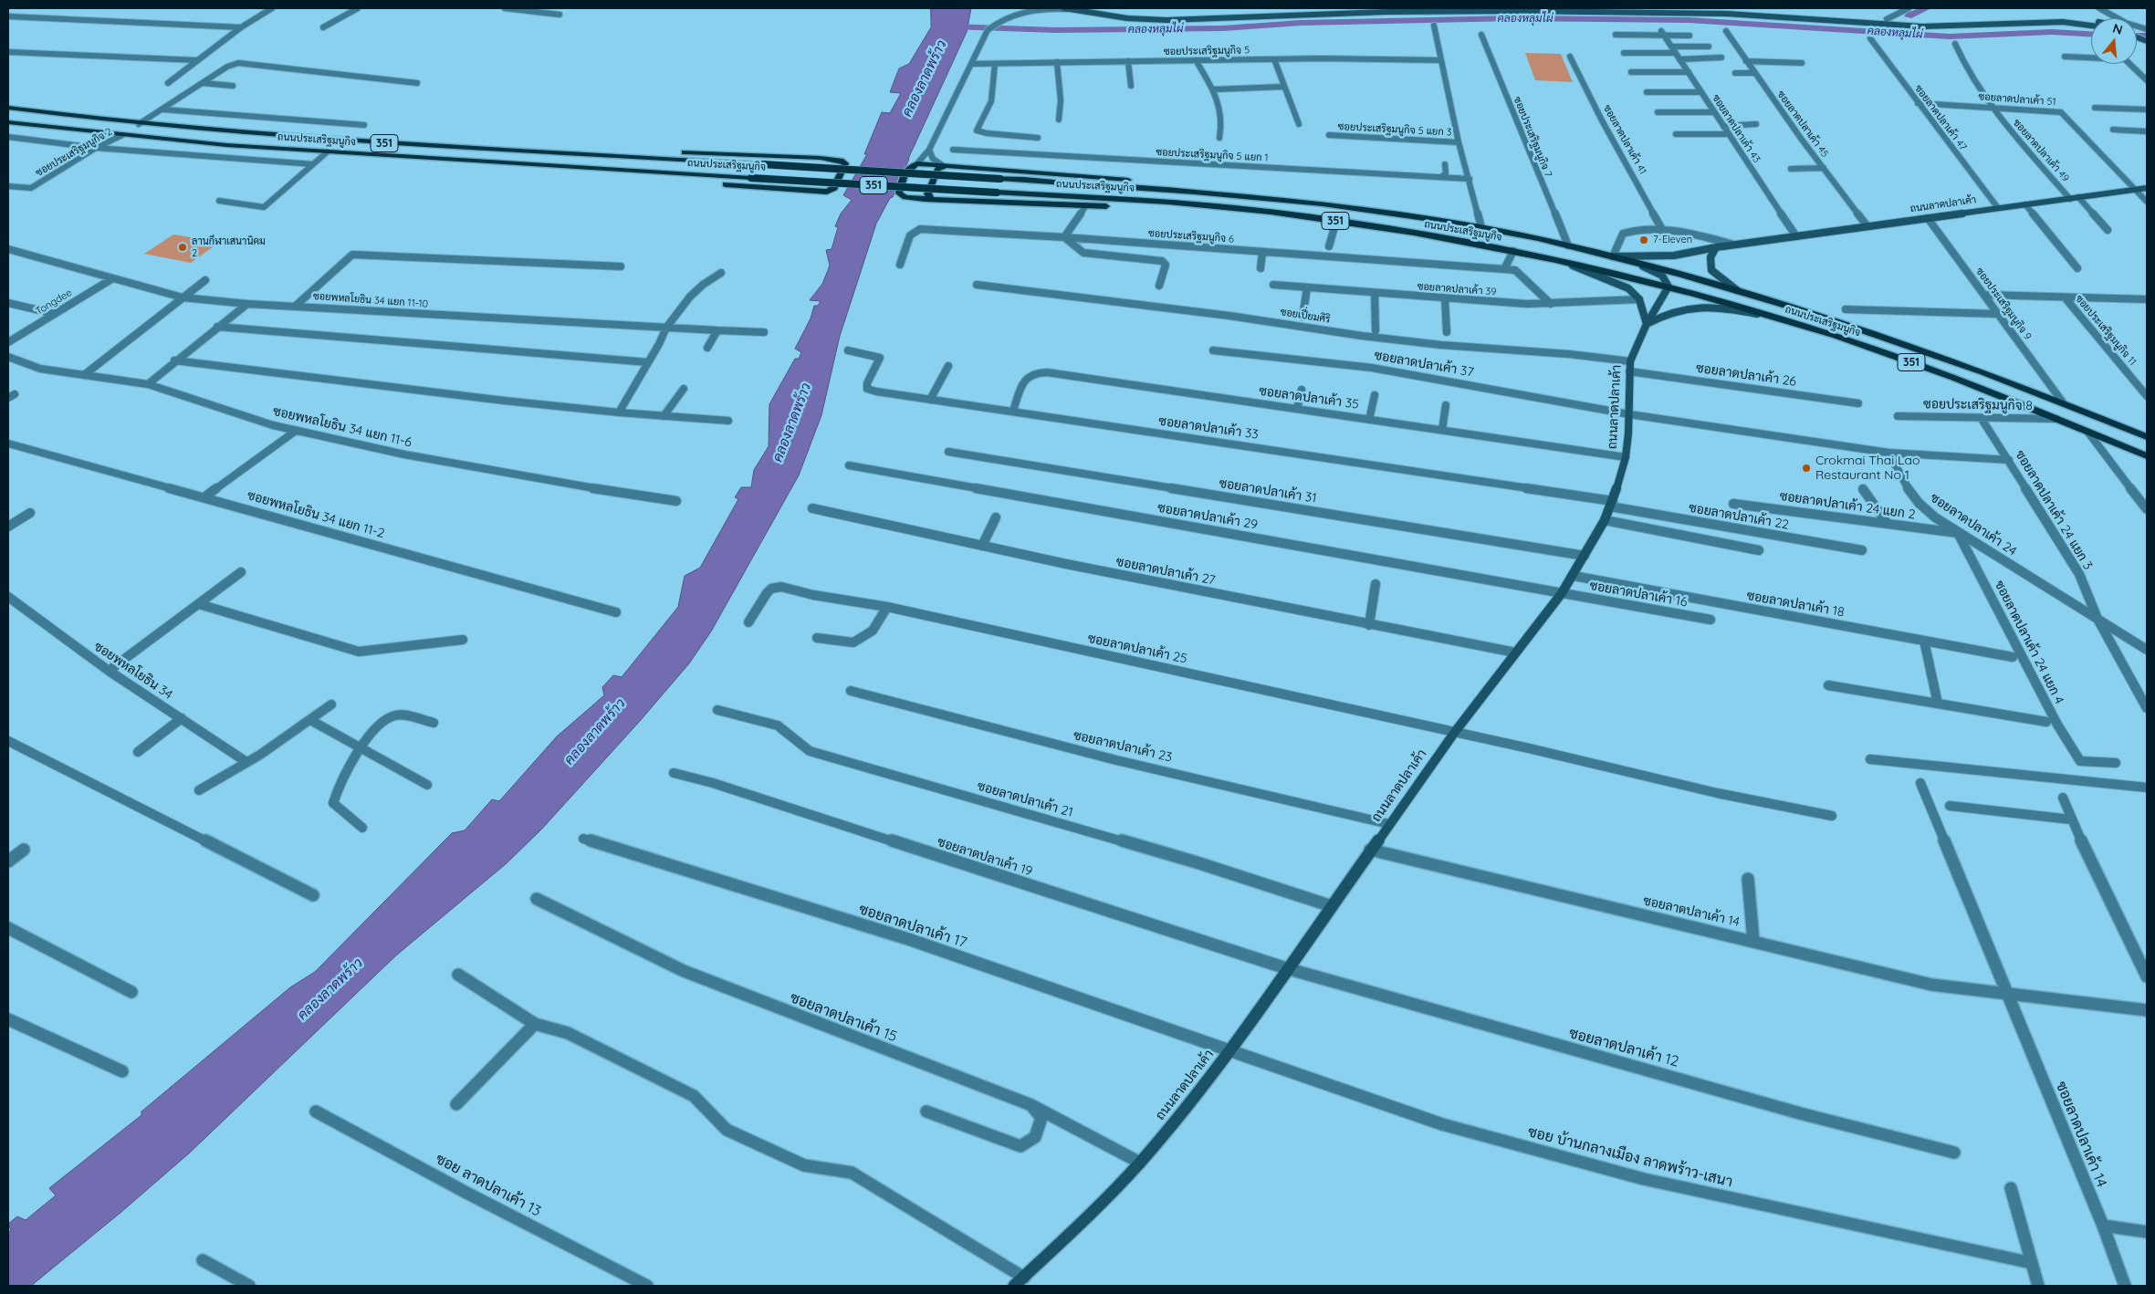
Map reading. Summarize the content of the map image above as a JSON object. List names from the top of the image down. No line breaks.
{"streets":{"main road":["ถนนประเสริฐมนูกิจ","351","ถนนลาดปลาเค้า"],"street":["ซอยประเสริฐมนูกิจ 5","ซอยลาดปลาเค้า 51","ซอยลาดปลาเค้า 47","ซอยลาดปลาเค้า 45","ซอยลาดปลาเค้า 43","ซอยประเสริฐมนูกิจ 5 แยก 3","ซอยประเสริฐมนูกิจ 7","ซอยลาดปลาเค้า 41","ซอยลาดปลาเค้า 49","ซอยประเสริฐมนูกิจ 2","ซอยประเสริฐมนูกิจ 5 แยก 1","ซอยประเสริฐมนูกิจ 6","ซอยลาดปลาเค้า 39","ซอยพหลโยธิน 34 แยก 11-10","Tongdee","ซอยประเสริฐมนูกิจ 9","ซอยเปี่ยมศิริ","ซอยประเสริฐมนูกิจ 11","ซอยลาดปลาเค้า 37","ซอยลาดปลาเค้า 26","ซอยลาดปลาเค้า 35","ซอยประเสริฐมนูกิจ 8","ซอยพหลโยธิน 34 แยก 11-6","ซอยลาดปลาเค้า 33","ซอยลาดปลาเค้า 31","ซอยลาดปลาเค้า 24 แยก 2","ซอยลาดปลาเค้า 24 แยก 3","ซอยพหลโยธิน 34 แยก 11-2","ซอยลาดปลาเค้า 29","ซอยลาดปลาเค้า 22","ซอยลาดปลาเค้า 24","ซอยลาดปลาเค้า 27","ซอยลาดปลาเค้า 16","ซอยลาดปลาเค้า 18","ซอยลาดปลาเค้า 24 แยก 4","ซอยลาดปลาเค้า 25","ซอยพหลโยธิน 34","ซอยลาดปลาเค้า 23","ซอยลาดปลาเค้า 21","ซอยลาดปลาเค้า 19","ซอยลาดปลาเค้า 14","ซอยลาดปลาเค้า 17","ซอยลาดปลาเค้า 15","ซอยลาดปลาเค้า 12","ซอย บ้านกลางเมือง ลาดพร้าว-เสนา","ซอย ลาดปลาเค้า 13"]},"crossings":[["ซอยลาดปลาเค้า 51","ซอยลาดปลาเค้า 47"],["ซอยลาดปลาเค้า 51","ซอยลาดปลาเค้า 49"],["ซอยลาดปลาเค้า 51","ถนนลาดปลาเค้า"],["ซอยลาดปลาเค้า 47","ถนนลาดปลาเค้า"],["ซอยลาดปลาเค้า 45","ถนนลาดปลาเค้า"],["ซอยลาดปลาเค้า 43","ถนนลาดปลาเค้า"],["ซอยประเสริฐมนูกิจ 7","ถนนประเสริฐมนูกิจ"],["ถนนประเสริฐมนูกิจ","ซอยประเสริฐมนูกิจ 2"],["ถนนประเสริฐมนูกิจ","ถนนลาดปลาเค้า"],["ถนนประเสริฐมนูกิจ","ซอยประเสริฐมนูกิจ 9"],["ถนนประเสริฐมนูกิจ","ซอยประเสริฐมนูกิจ 8"],["ซอยลาดปลาเค้า 49","ถนนลาดปลาเค้า"],["ถนนลาดปลาเค้า","ซอยประเสริฐมนูกิจ 9"],["ถนนลาดปลาเค้า","ซอยเปี่ยมศิริ"],["ถนนลาดปลาเค้า","ซอยลาดปลาเค้า 37"],["ถนนลาดปลาเค้า","ซอยลาดปลาเค้า 26"],["ถนนลาดปลาเค้า","ซอยลาดปลาเค้า 35"],["ถนนลาดปลาเค้า","ซอยลาดปลาเค้า 33"],["ถนนลาดปลาเค้า","ซอยลาดปลาเค้า 31"],["ถนนลาดปลาเค้า","ซอยลาดปลาเค้า 29"],["ถนนลาดปลาเค้า","ซอยลาดปลาเค้า 22"],["ถนนลาดปลาเค้า","ซอยลาดปลาเค้า 27"],["ถนนลาดปลาเค้า","ซอยลาดปลาเค้า 16"],["ถนนลาดปลาเค้า","ซอยลาดปลาเค้า 18"],["ถนนลาดปลาเค้า","ซอยลาดปลาเค้า 25"],["ถนนลาดปลาเค้า","ซอยลาดปลาเค้า 23"],["ถนนลาดปลาเค้า","ซอยลาดปลาเค้า 21"],["ถนนลาดปลาเค้า","ซอยลาดปลาเค้า 19"],["ถนนลาดปลาเค้า","ซอยลาดปลาเค้า 14"],["ถนนลาดปลาเค้า","ซอยลาดปลาเค้า 17"],["ถนนลาดปลาเค้า","ซอยลาดปลาเค้า 15"],["ถนนลาดปลาเค้า","ซอยลาดปลาเค้า 12"],["ถนนลาดปลาเค้า","ซอย บ้านกลางเมือง ลาดพร้าว-เสนา"],["ซอยประเสริฐมนูกิจ 6","ซอยลาดปลาเค้า 39"],["ซอยพหลโยธิน 34 แยก 11-10","Tongdee"],["ซอยเปี่ยมศิริ","ซอยลาดปลาเค้า 26"],["ซอยลาดปลาเค้า 35","ซอยลาดปลาเค้า 33"],["ซอยประเสริฐมนูกิจ 8","ซอยลาดปลาเค้า 24 แยก 3"],["ซอยลาดปลาเค้า 33","ซอยลาดปลาเค้า 22"],["ซอยลาดปลาเค้า 24 แยก 2","ซอยลาดปลาเค้า 24"],["ซอยลาดปลาเค้า 24 แยก 2","ซอยลาดปลาเค้า 24 แยก 4"],["ซอยลาดปลาเค้า 24 แยก 3","ซอยลาดปลาเค้า 24"],["ซอยลาดปลาเค้า 29","ซอยลาดปลาเค้า 16"],["ซอยลาดปลาเค้า 24","ซอยลาดปลาเค้า 24 แยก 4"],["ซอยลาดปลาเค้า 19","ซอยลาดปลาเค้า 12"],["ซอยลาดปลาเค้า 17","ซอย บ้านกลางเมือง ลาดพร้าว-เสนา"]],"water":["คลองหลุมไผ่","คลองลาดพร้าว"],"places":["7-Eleven","ลานกีฬาเสนานิคม 2","Crokmai Thai Lao Restaurant No 1"],"north":"top"}
